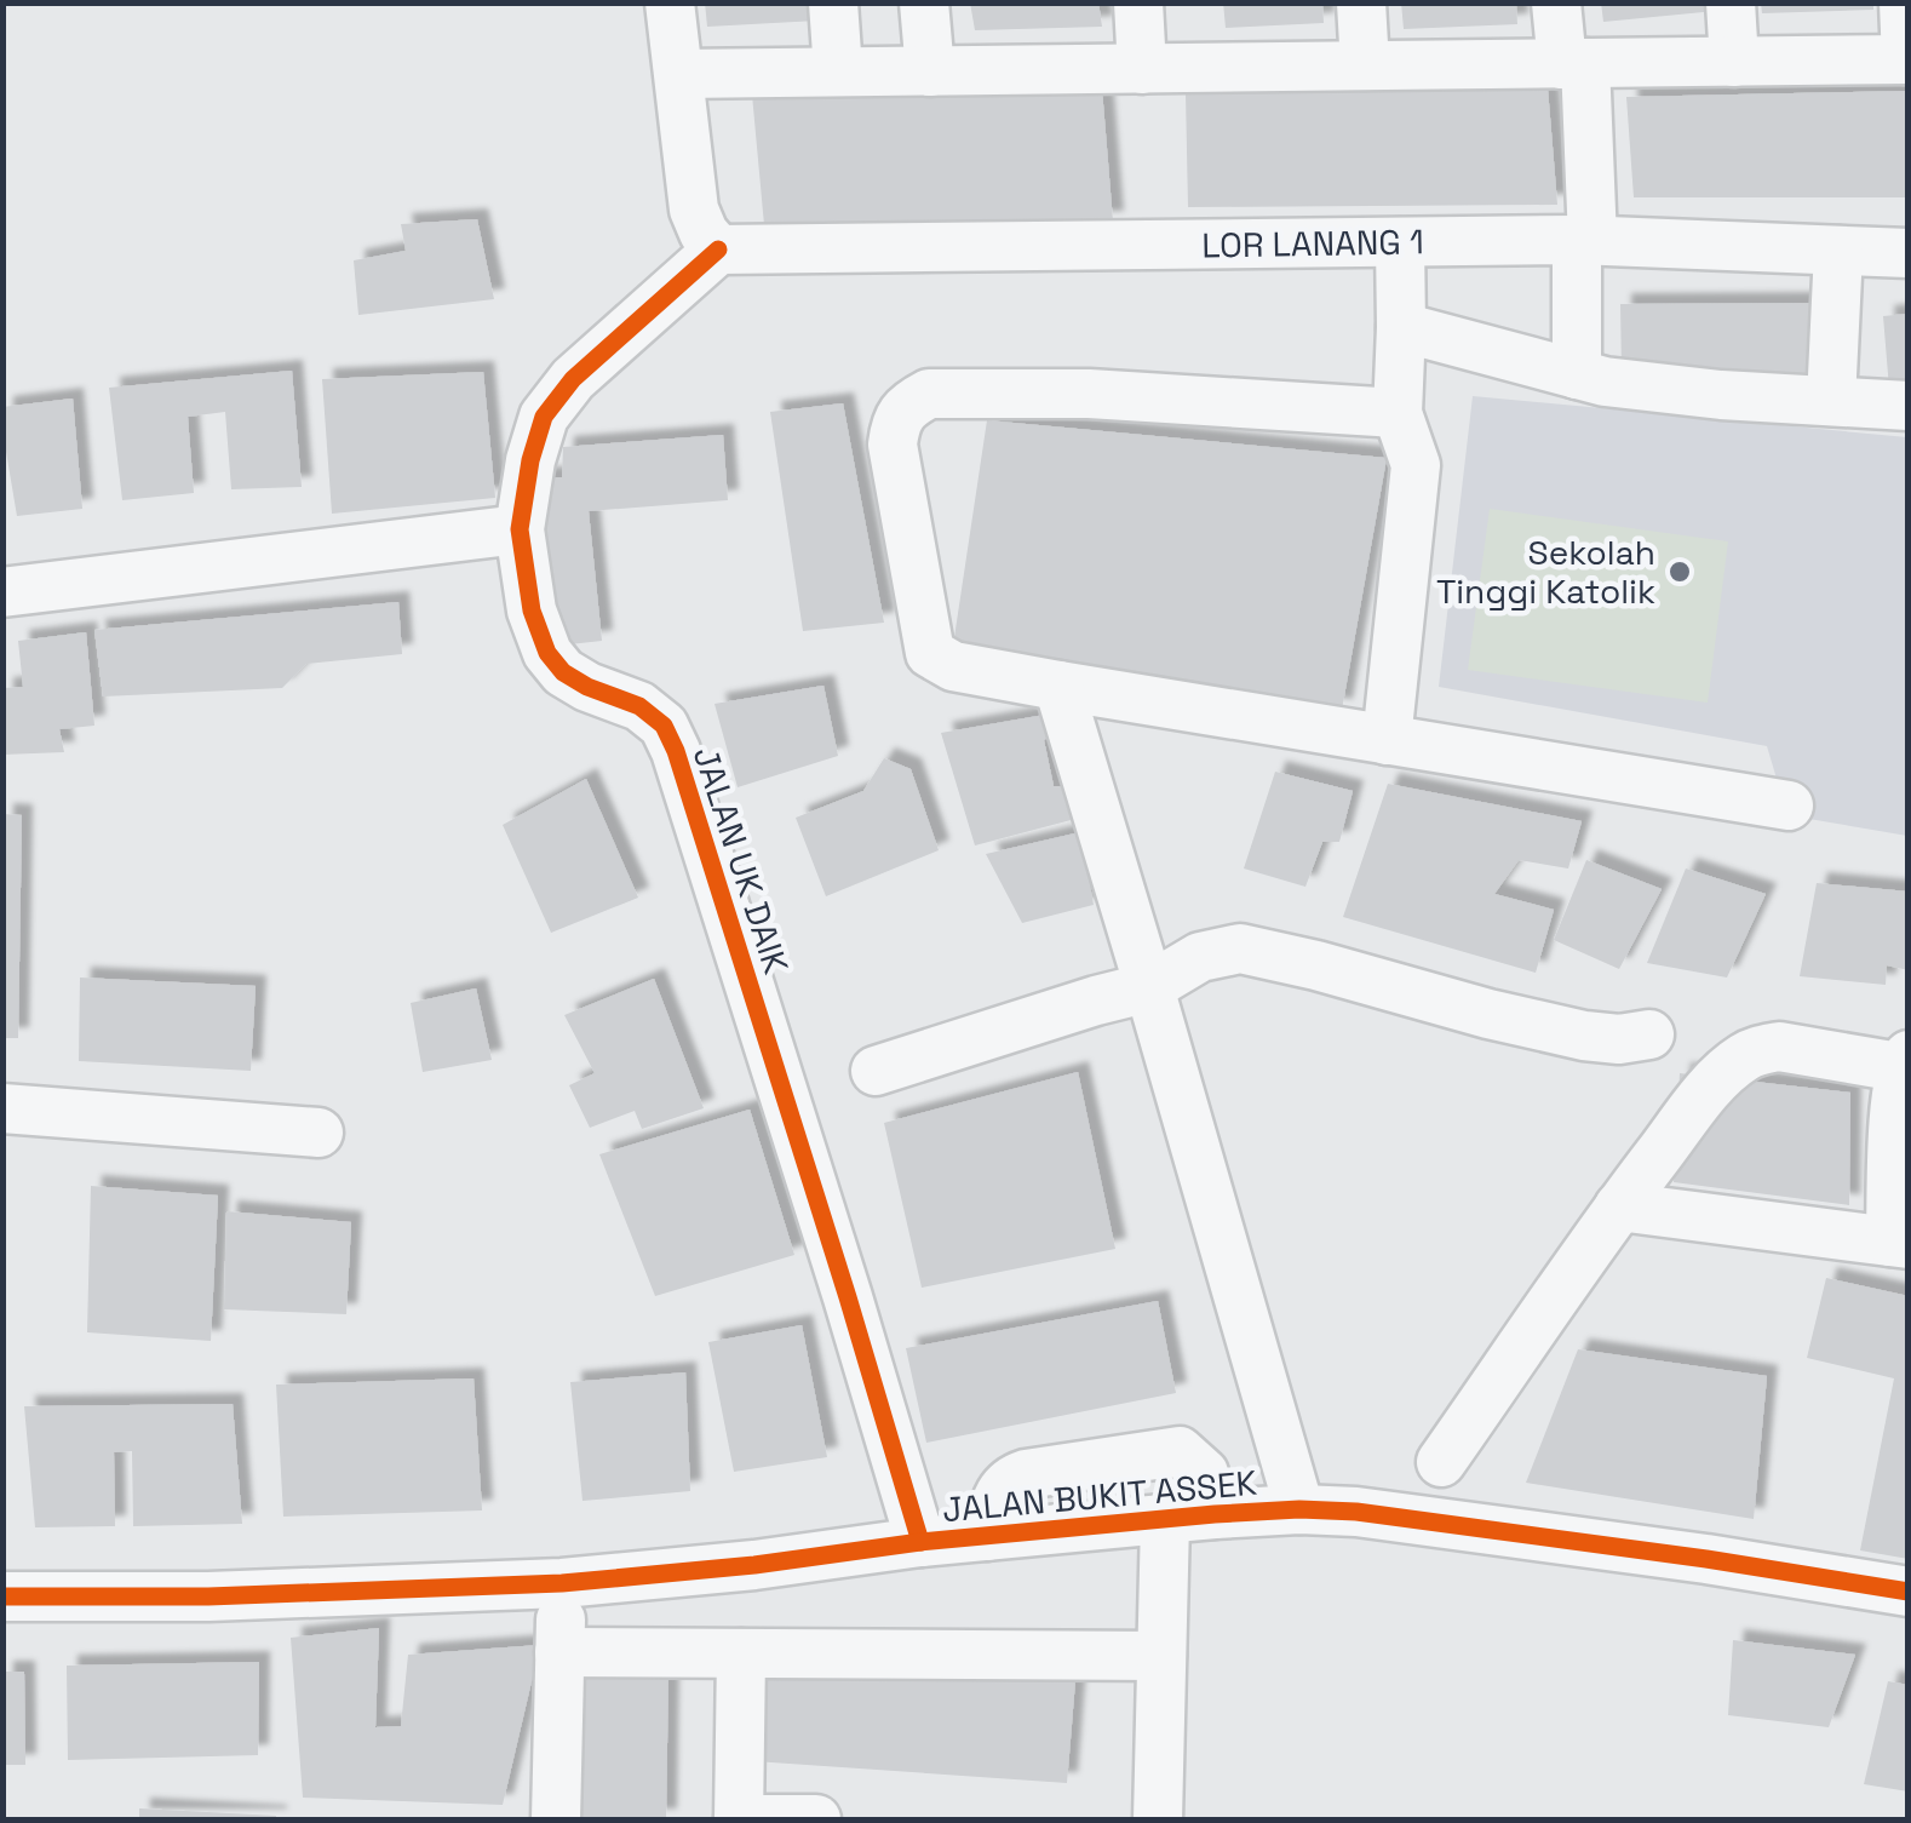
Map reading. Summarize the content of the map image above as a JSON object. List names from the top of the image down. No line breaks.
{"streets":{"street":["LOR LANANG 1","JALAN UK DAIK","JALAN BUKIT ASSEK"]},"crossings":[["LOR LANANG 1","JALAN UK DAIK"],["JALAN UK DAIK","JALAN BUKIT ASSEK"]],"places":["Sekolah Tinggi Katolik"]}
